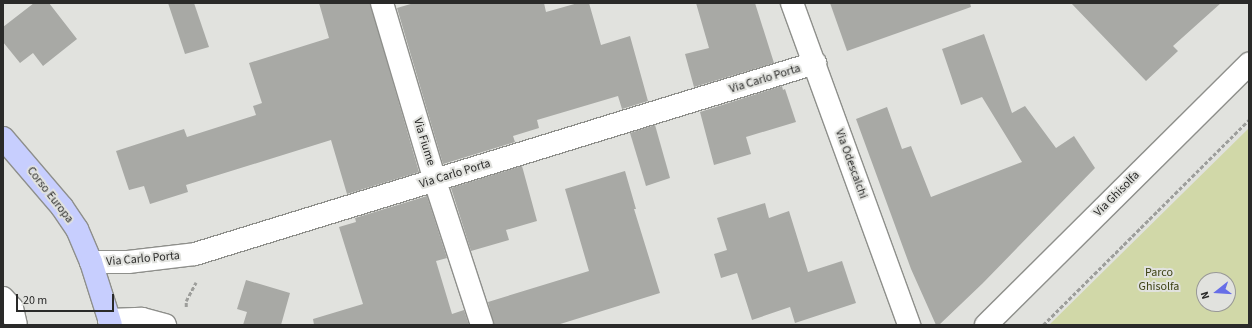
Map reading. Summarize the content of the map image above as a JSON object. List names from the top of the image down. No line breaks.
{"streets":{"main road":["Corso Europa"],"street":["Via Carlo Porta","Via Fiume","Via Odescalchi","Via Ghisolfa"]},"crossings":[["Via Carlo Porta","Via Fiume"],["Via Carlo Porta","Via Odescalchi"],["Via Carlo Porta","Corso Europa"]],"parks":["Parco Ghisolfa"],"scale_bar":"20 m","north":"left"}
